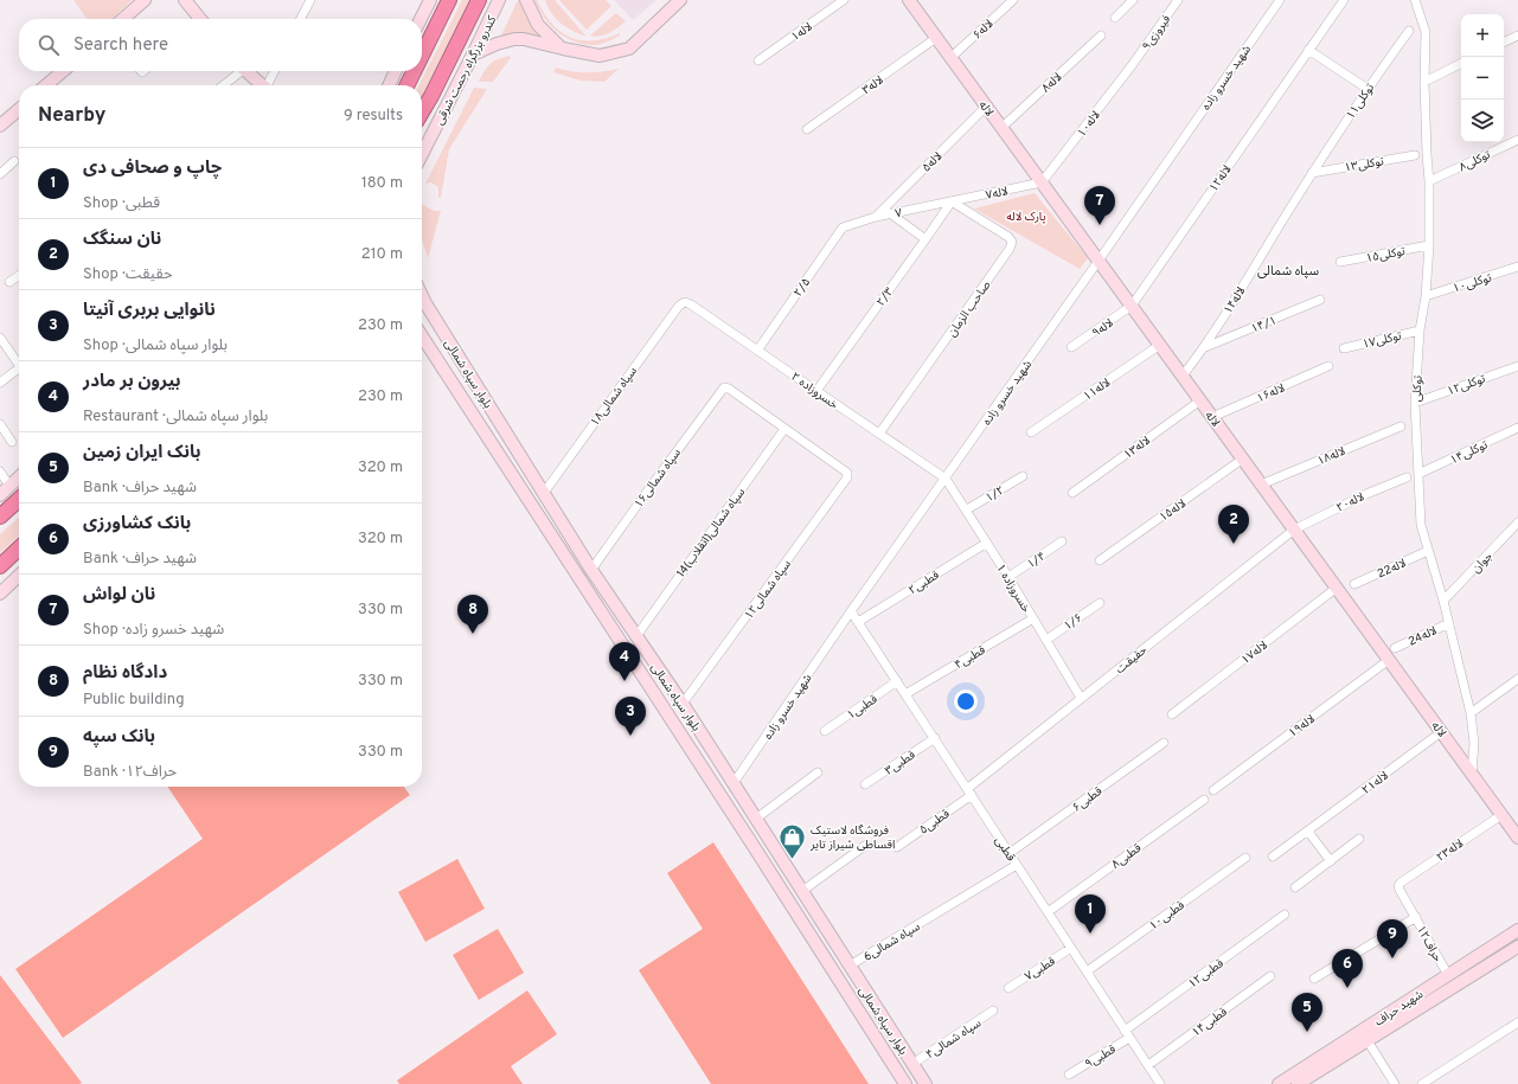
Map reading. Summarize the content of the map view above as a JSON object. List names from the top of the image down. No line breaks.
{"streets":{"main road":["کندرو بزرگراه رحمت شرقی","لاله","بلوار سپاه شمالی","شهید حراف"],"street":["۶لاله","۱لاله","فیروزی۹","شهید خسرو زاده","لاله۸","۳لاله","توکلی۱۱","لاله۱۰","توکلی۸","لاله۵","توکلی۱۳","لاله۱۲","لاله۷","۷","توکلی۱۵","۱۰توکلی","۲/۵","۲/۳","لاله۱۴","صاحب الزمان","۱۴/۱","لاله۹","توکلی۱۷","توکلی۱۲","لاله۱۱","توکلی","خسروزاده ۲","لاله۱۶","سپاه شمالی۱۸","لاله۱۳","توکلی۱۴","لاله۱۸","سپاه شمالی۱۶","۱/۲","لاله۲۰","لاله۱۵","14سپاه شمالی(اتقلاب)","۱/۴","جوان","22لاله","قطبی۲","خسروزاده ۱","سپاه شمالی۱۲","۱/۶","24لاله","لاله۱۷","قطبی۴","حقیقت","قطبی۱","لاله۱۹","قطبی۳","لاله۲۱","قطبی۶","قطبی۵","قطبی","لاله۲۳","قطبی۸","قطبی۱۰","6سپاه شمالی","حراف۱۲","قطبی۷","قطبی۱۲","قطبی۱۴","سپاه شمالی۴","قطبی۹"]},"crossings":[["۶لاله","لاله"],["فیروزی۹","لاله۱۰"],["شهید خسرو زاده","لاله"],["شهید خسرو زاده","بلوار سپاه شمالی"],["شهید خسرو زاده","خسروزاده ۲"],["شهید خسرو زاده","خسروزاده ۱"],["شهید خسرو زاده","قطبی"],["لاله۸","لاله"],["۳لاله","لاله"],["توکلی۱۱","توکلی۱۳"],["توکلی۱۱","لاله۱۴"],["لاله","لاله۱۰"],["لاله","لاله۵"],["لاله","لاله۱۲"],["لاله","لاله۷"],["لاله","لاله۱۴"],["لاله","لاله۹"],["لاله","لاله۱۱"],["لاله","توکلی"],["لاله","لاله۱۶"],["لاله","لاله۱۳"],["لاله","لاله۱۸"],["لاله","لاله۲۰"],["لاله","لاله۱۵"],["لاله","لاله۱۷"],["لاله","حقیقت"],["لاله","لاله۱۹"],["لاله","لاله۲۱"],["لاله","لاله۲۳"],["لاله۱۰","لاله۷"],["توکلی۸","توکلی"],["لاله۵","۷"],["توکلی۱۳","لاله۱۴"],["لاله۱۲","لاله۹"],["لاله۷","۷"],["لاله۷","۲/۳"],["لاله۷","صاحب الزمان"],["۷","۲/۵"],["۷","۲/۳"],["۷","صاحب الزمان"],["توکلی۱۵","توکلی"],["۱۰توکلی","توکلی"],["۲/۵","خسروزاده ۲"],["۲/۳","صاحب الزمان"],["۲/۳","خسروزاده ۲"],["لاله۱۴","۱۴/۱"],["صاحب الزمان","خسروزاده ۲"],["توکلی۱۷","توکلی"],["بلوار سپاه شمالی","سپاه شمالی۱۸"],["بلوار سپاه شمالی","سپاه شمالی۱۶"],["بلوار سپاه شمالی","14سپاه شمالی(اتقلاب)"],["بلوار سپاه شمالی","سپاه شمالی۱۲"],["بلوار سپاه شمالی","6سپاه شمالی"],["بلوار سپاه شمالی","سپاه شمالی۴"],["توکلی۱۲","توکلی"],["توکلی","توکلی۱۴"],["توکلی","جوان"],["توکلی","22لاله"],["توکلی","24لاله"],["خسروزاده ۲","سپاه شمالی۱۸"],["خسروزاده ۲","خسروزاده ۱"],["سپاه شمالی۱۶","14سپاه شمالی(اتقلاب)"],["سپاه شمالی۱۶","سپاه شمالی۱۲"],["۱/۲","خسروزاده ۱"],["لاله۲۰","حقیقت"],["14سپاه شمالی(اتقلاب)","سپاه شمالی۱۲"],["۱/۴","خسروزاده ۱"],["قطبی۲","خسروزاده ۱"],["قطبی۲","قطبی"],["خسروزاده ۱","۱/۶"],["خسروزاده ۱","قطبی۴"],["خسروزاده ۱","حقیقت"],["قطبی۴","قطبی"],["حقیقت","قطبی۵"],["حقیقت","قطبی"],["قطبی۱","قطبی"],["قطبی۳","قطبی"],["قطبی۶","قطبی"],["قطبی۵","قطبی"],["قطبی","قطبی۸"],["قطبی","قطبی۱۰"],["قطبی","6سپاه شمالی"],["قطبی","قطبی۷"],["قطبی","قطبی۱۲"],["قطبی","قطبی۱۴"],["قطبی","قطبی۹"],["لاله۲۳","حراف۱۲"],["حراف۱۲","شهید حراف"],["قطبی۱۲","قطبی۹"]],"districts":["سپاه شمالی"],"parks":["پارک لاله"],"places":{"shop":["فروشگاه لاستیک اقساطی شیراز تایر"]},"page":{"map_buttons":["+","−"],"search":"Search here","heading":["Nearby","9 results"],"list":[{"mark":"1","name":"چاپ و صحافی دی","note":"Shop · قطبی","value":"180 m"},{"mark":"2","name":"نان سنگک","note":"Shop · حقیقت","value":"210 m"},{"mark":"3","name":"نانوایی بربری آنیتا","note":"Shop · بلوار سپاه شمالی","value":"230 m"},{"mark":"4","name":"بیرون بر مادر","note":"Restaurant · بلوار سپاه شمالی","value":"230 m"},{"mark":"5","name":"بانک ایران زمین","note":"Bank · شهید حراف","value":"320 m"},{"mark":"6","name":"بانک کشاورزی","note":"Bank · شهید حراف","value":"320 m"},{"mark":"7","name":"نان لواش","note":"Shop · شهید خسرو زاده","value":"330 m"},{"mark":"8","name":"دادگاه نظام","note":"Public building","value":"330 m"},{"mark":"9","name":"بانک سپه","note":"Bank · حراف۱۲","value":"330 m"}],"pins":["7","2","8","4","3","1","9","6","5"]}}
